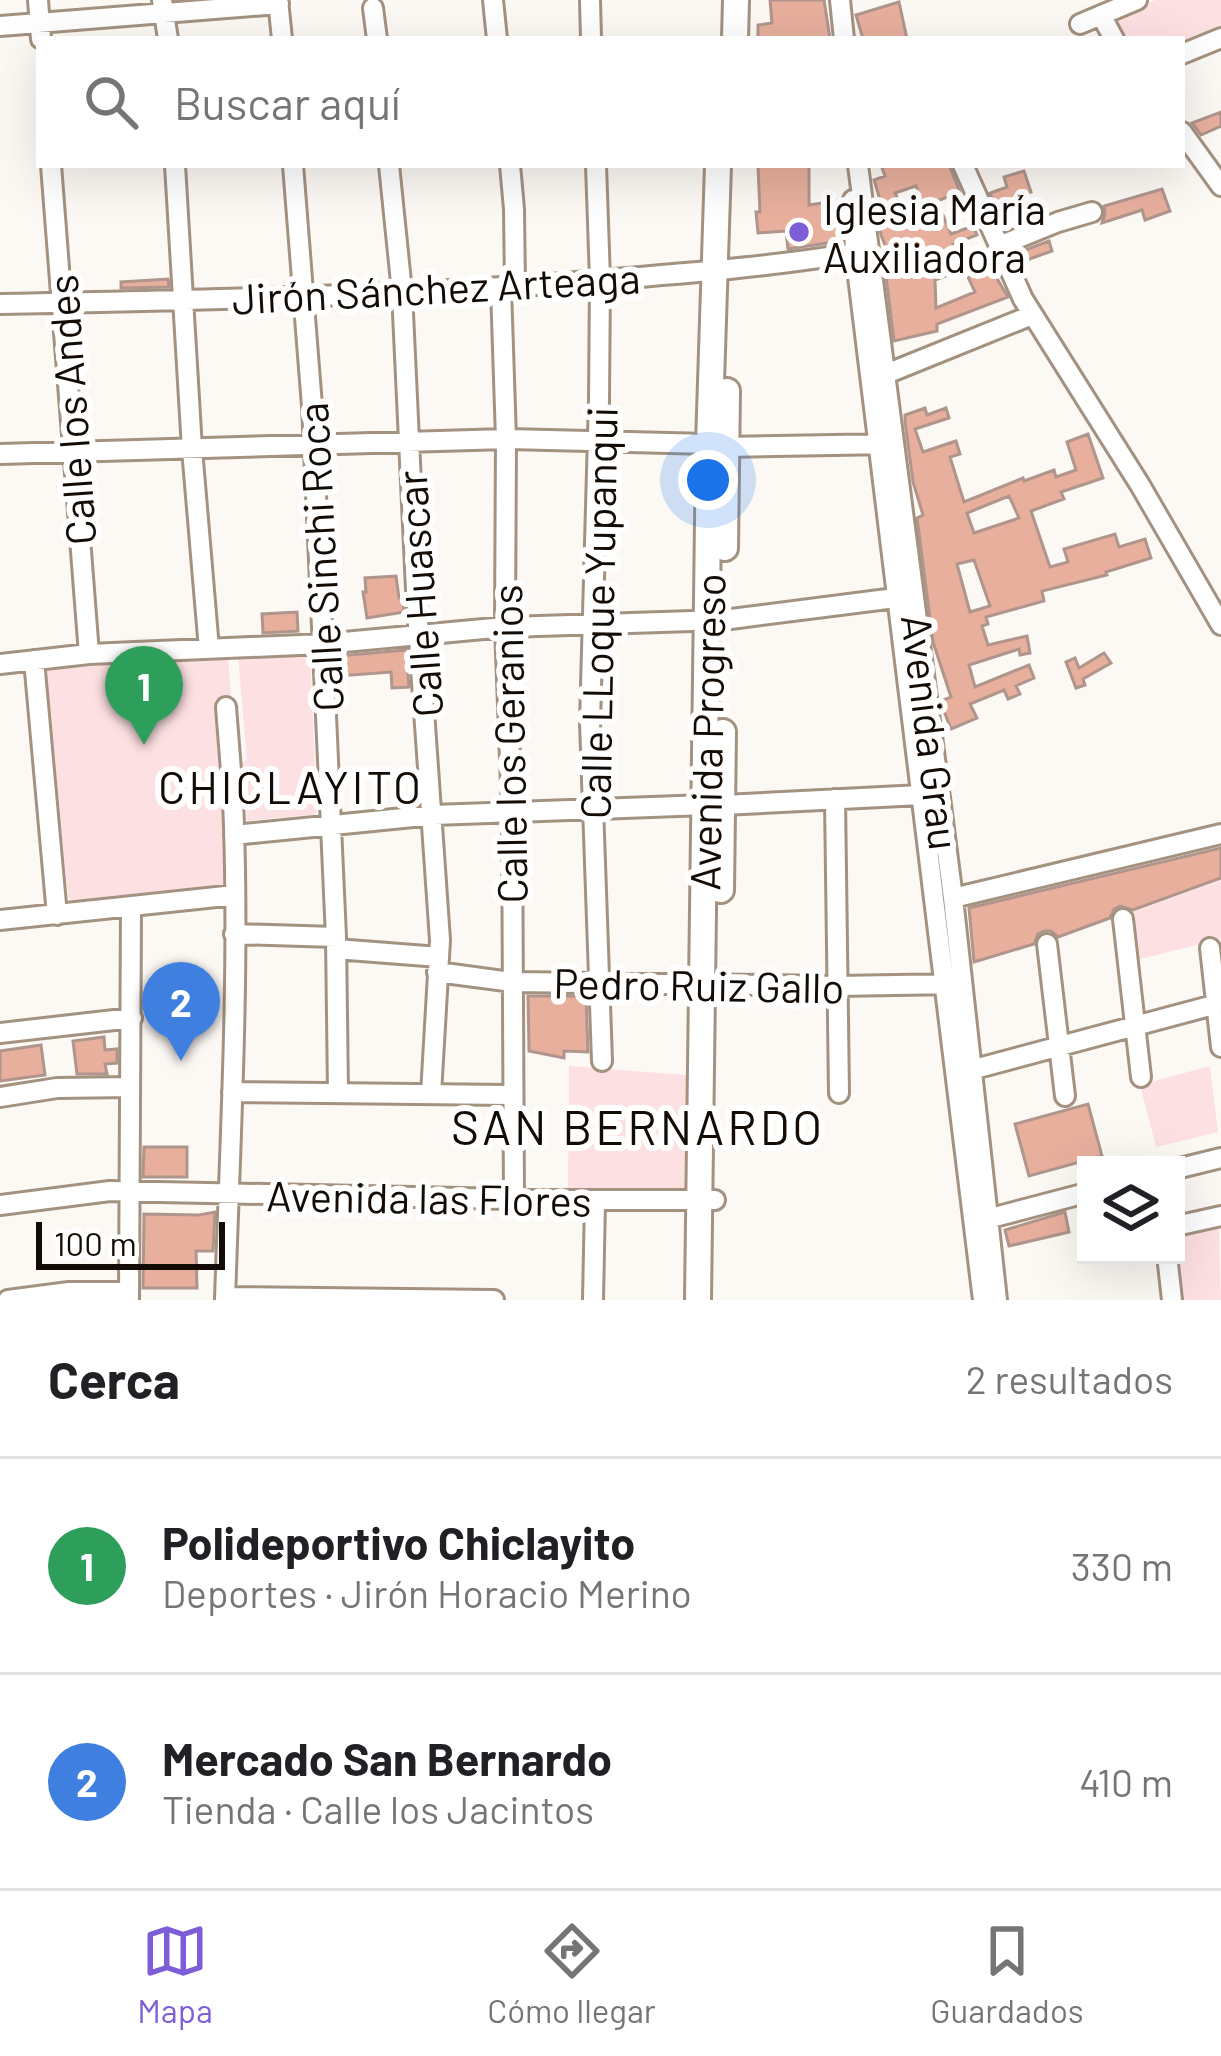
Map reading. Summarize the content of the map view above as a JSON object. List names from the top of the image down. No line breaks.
{"streets":{"main road":["Avenida Progreso"],"street":["Jirón Sánchez Arteaga","Calle los Andes","Calle Sinchi Roca","Calle Huascar","Calle LLoque Yupanqui","Avenida Grau","Calle los Geranios","Pedro Ruiz Gallo","Avenida las Flores"]},"crossings":[["Jirón Sánchez Arteaga","Calle los Andes"],["Jirón Sánchez Arteaga","Calle Sinchi Roca"],["Jirón Sánchez Arteaga","Calle Huascar"],["Jirón Sánchez Arteaga","Calle LLoque Yupanqui"],["Jirón Sánchez Arteaga","Avenida Progreso"],["Jirón Sánchez Arteaga","Avenida Grau"],["Jirón Sánchez Arteaga","Calle los Geranios"],["Calle Sinchi Roca","Pedro Ruiz Gallo"],["Calle Huascar","Pedro Ruiz Gallo"],["Calle LLoque Yupanqui","Pedro Ruiz Gallo"],["Avenida Progreso","Pedro Ruiz Gallo"],["Avenida Progreso","Avenida las Flores"],["Avenida Grau","Pedro Ruiz Gallo"],["Calle los Geranios","Pedro Ruiz Gallo"],["Calle los Geranios","Avenida las Flores"]],"districts":["CHICLAYITO","SAN BERNARDO"],"places":["Iglesia María Auxiliadora"],"scale_bar":"100 m","page":{"search":"Buscar aquí","pins":["1","2"],"scale":"100 m","heading":["Cerca","2 resultados"],"list":[{"mark":"1","name":"Polideportivo Chiclayito","note":"Deportes · Jirón Horacio Merino","value":"330 m"},{"mark":"2","name":"Mercado San Bernardo","note":"Tienda · Calle los Jacintos","value":"410 m"}],"nav":["Mapa","Cómo llegar","Guardados"]}}
